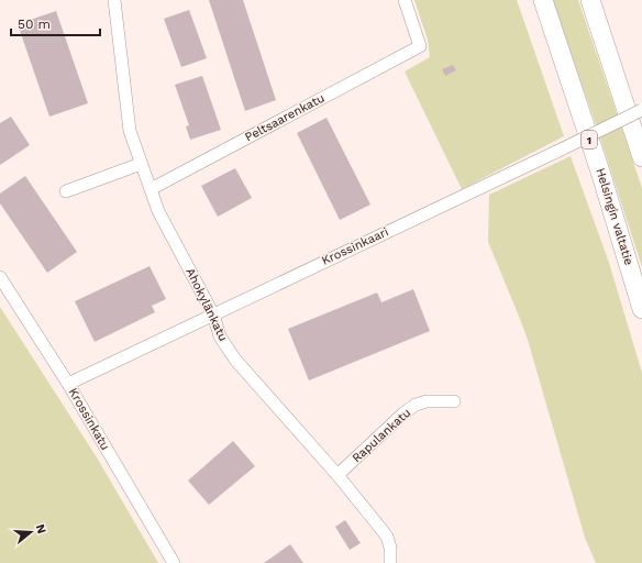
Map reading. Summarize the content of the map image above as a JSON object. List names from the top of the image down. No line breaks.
{"streets":{"highway":["1","Helsingin valtatie"],"street":["Peltsaarenkatu","Krossinkaari","Ahokylänkatu","Krossinkatu","Rapulankatu"]},"crossings":[["Peltsaarenkatu","Ahokylänkatu"],["Krossinkaari","Ahokylänkatu"],["Krossinkaari","Krossinkatu"],["Ahokylänkatu","Rapulankatu"]],"scale_bar":"50 m","north":"right"}
